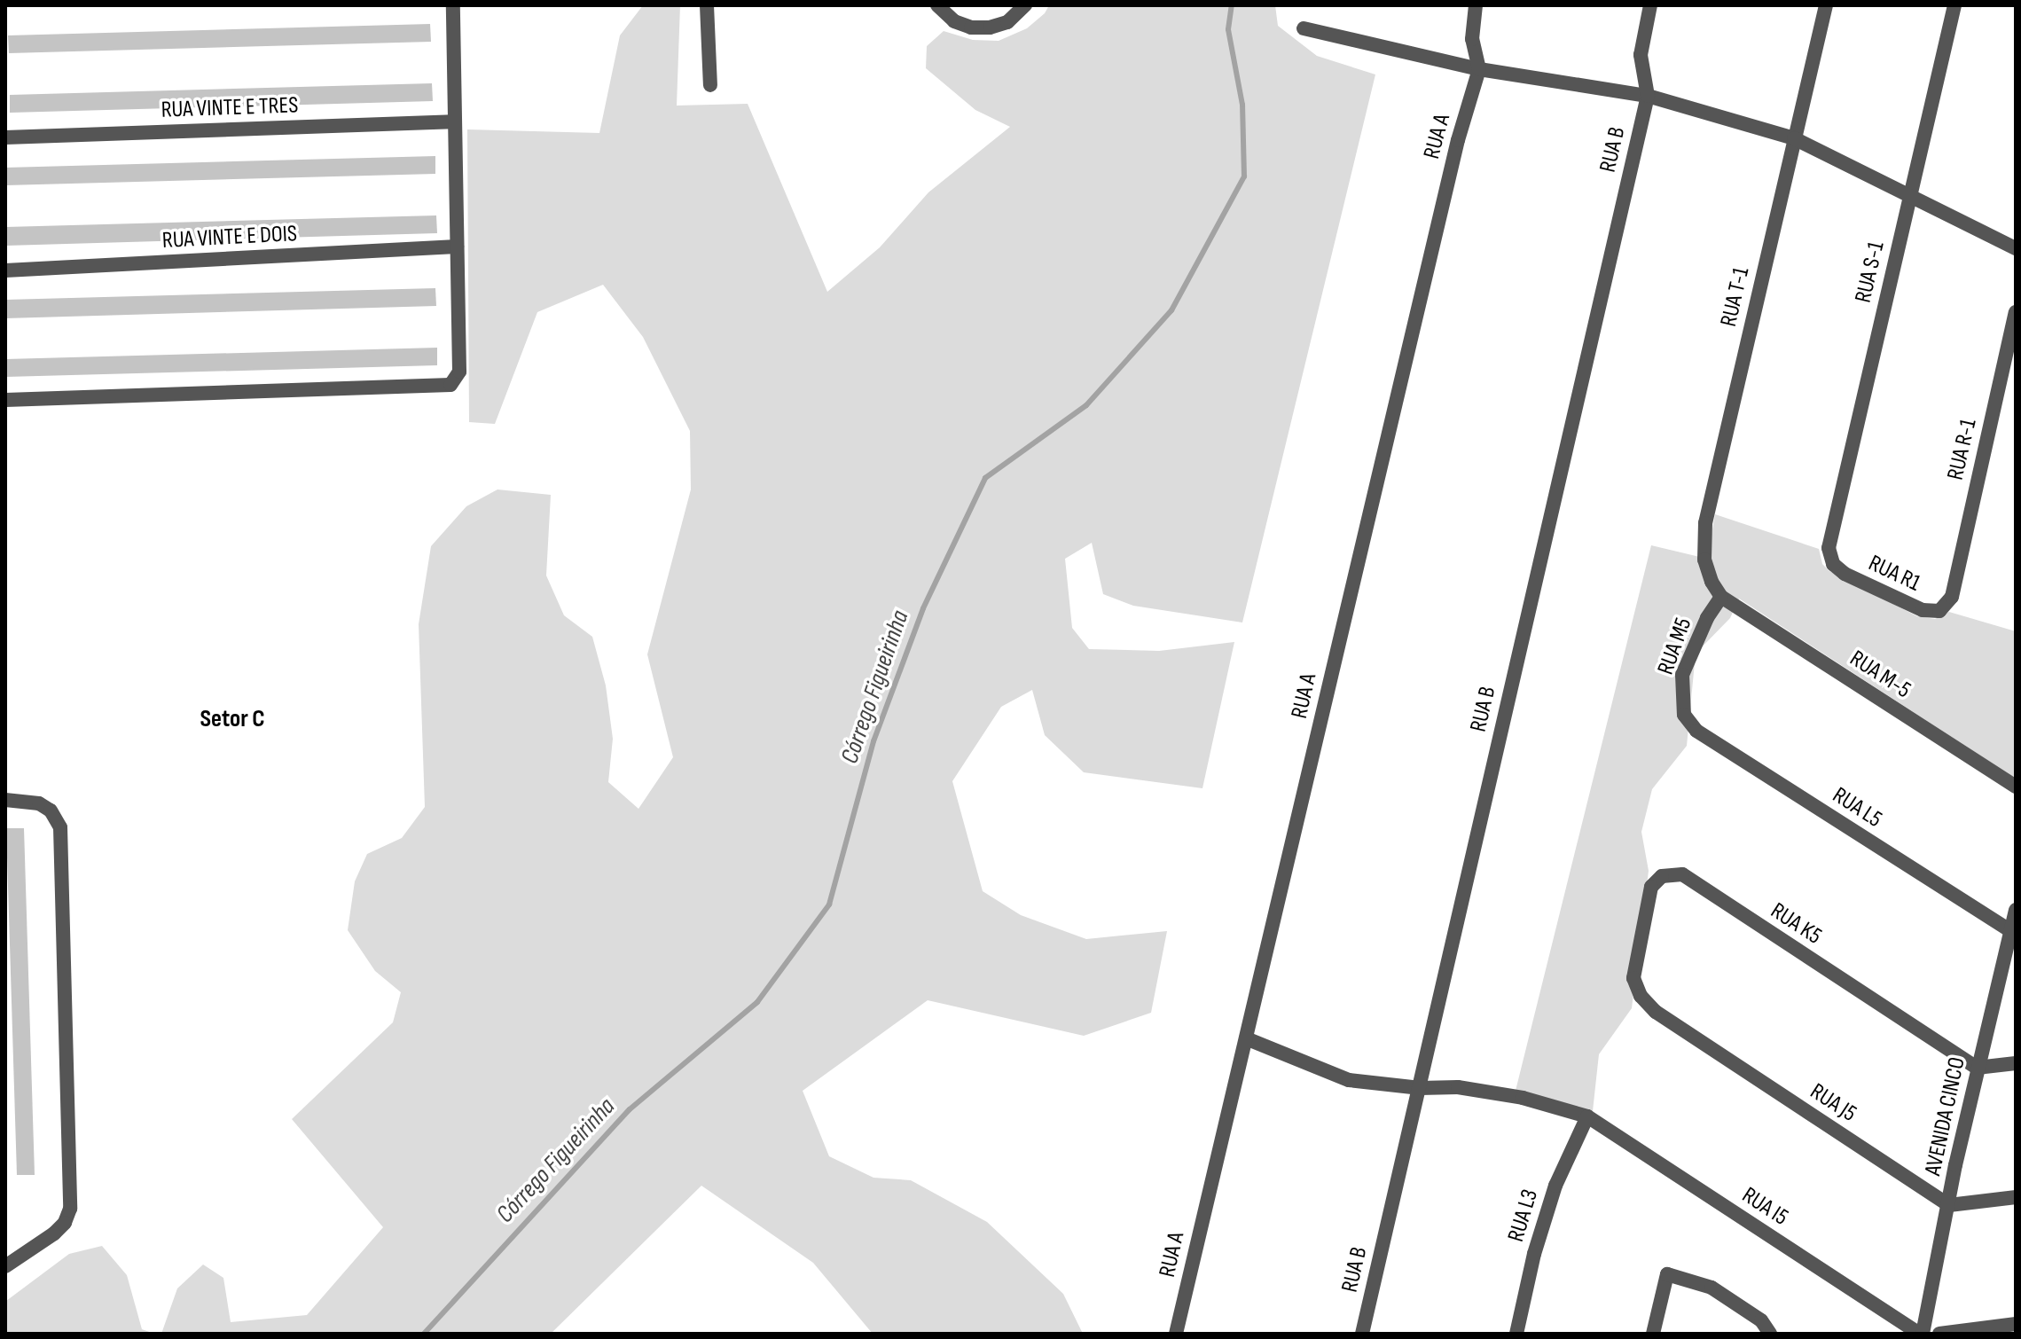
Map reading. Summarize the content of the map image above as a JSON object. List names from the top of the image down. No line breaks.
{"streets":{"street":["RUA VINTE E TRES","RUA A","RUA B","RUA VINTE E DOIS","RUA S-1","RUA T-1","RUA R-1","RUA R1","RUA M5","RUA M-5","RUA L5","RUA K5","RUA J5","AVENIDA CINCO","RUA I5","RUA L3"]},"crossings":[["RUA A","RUA I5"],["RUA B","RUA I5"],["RUA S-1","RUA R1"],["RUA T-1","RUA M5"],["RUA T-1","RUA M-5"],["RUA R-1","RUA R1"],["RUA M5","RUA M-5"],["RUA M5","RUA L5"],["RUA L5","AVENIDA CINCO"],["RUA K5","RUA J5"],["RUA K5","AVENIDA CINCO"],["RUA J5","AVENIDA CINCO"],["AVENIDA CINCO","RUA I5"],["RUA I5","RUA L3"]],"districts":["Setor C"],"water":["Córrego Figueirinha"]}
